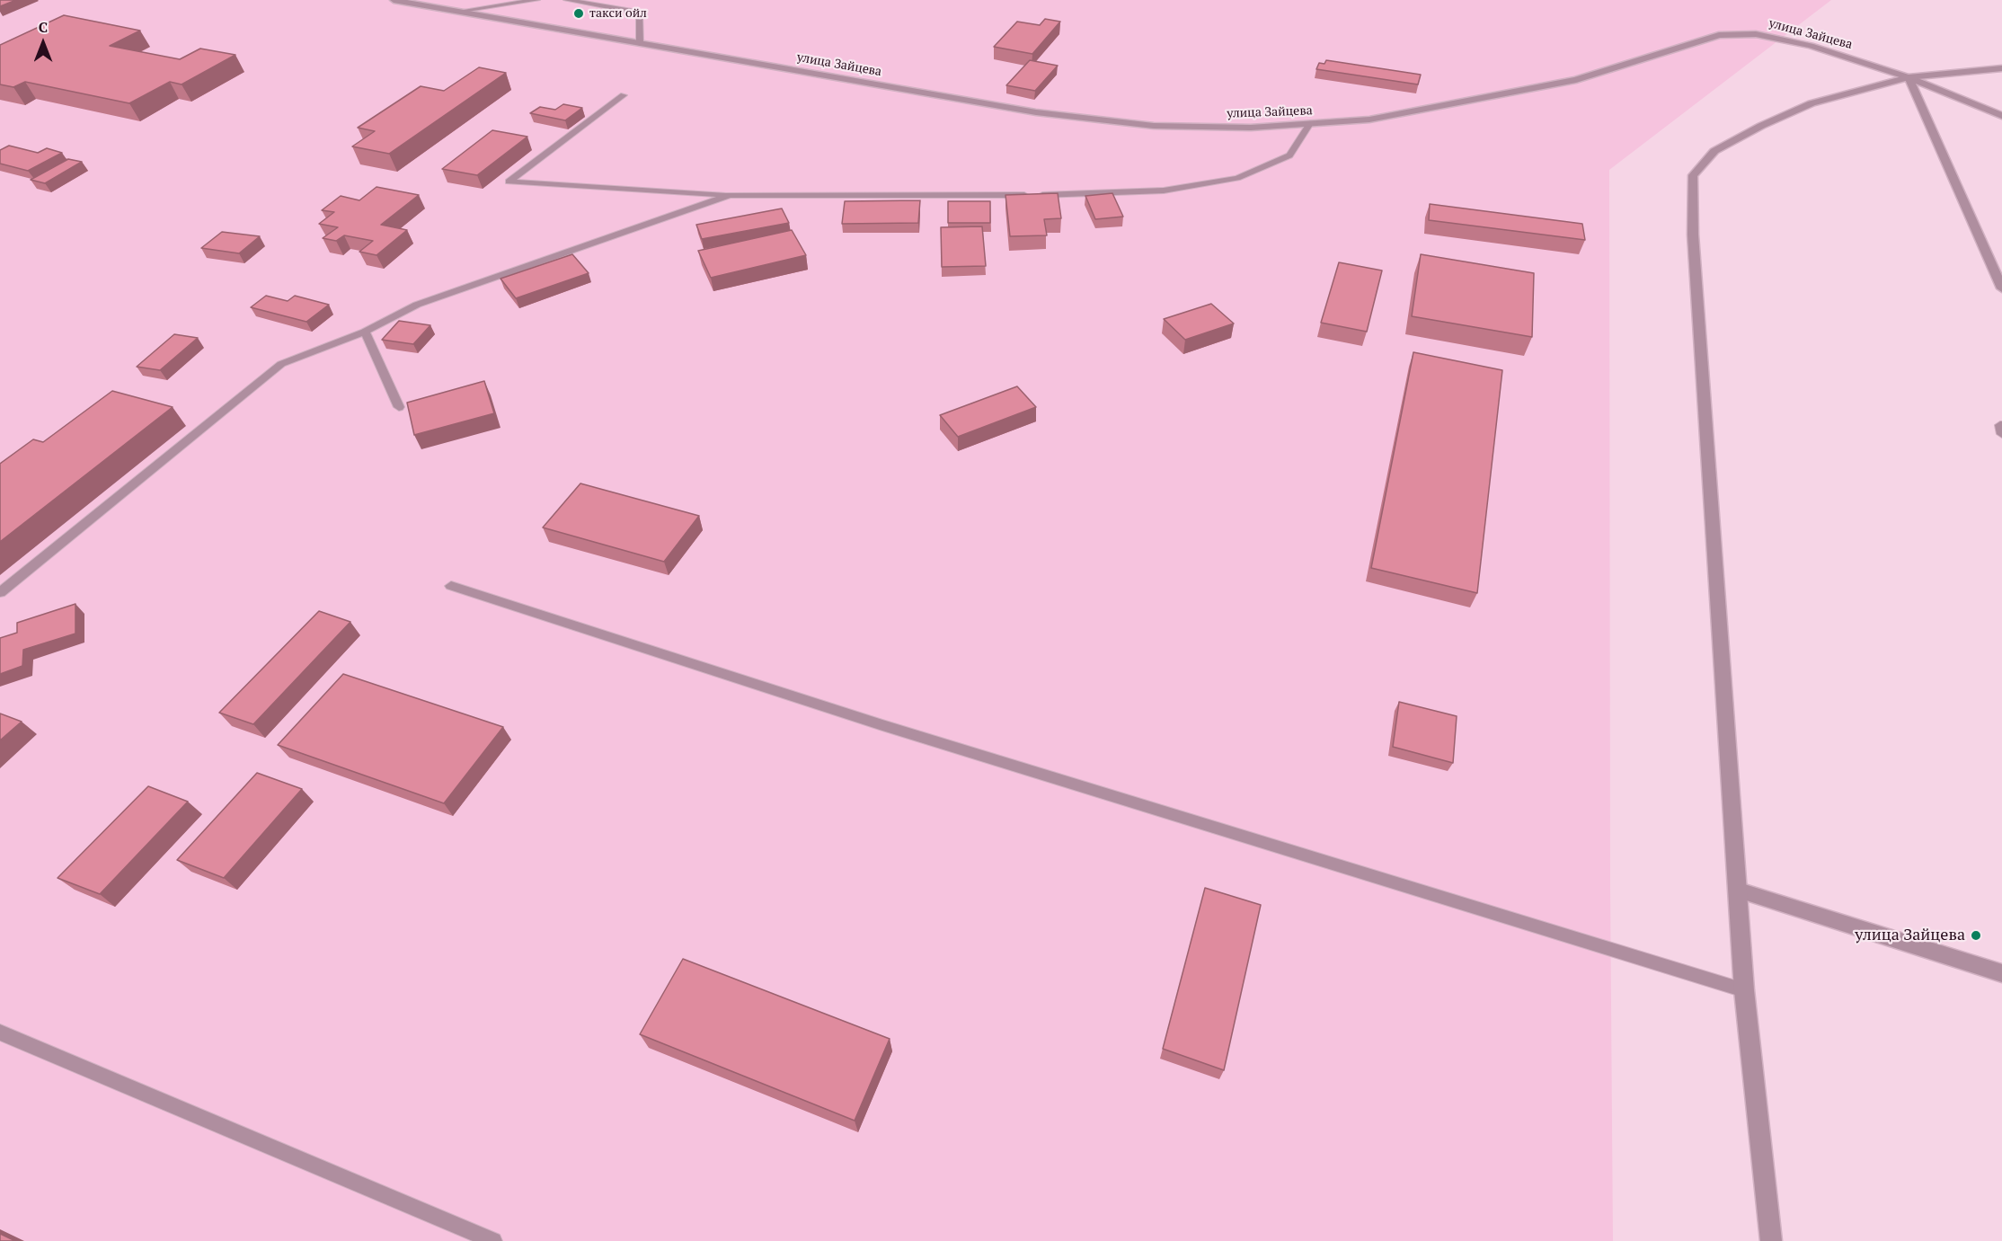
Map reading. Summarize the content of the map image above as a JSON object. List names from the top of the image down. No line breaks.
{"streets":{"street":["улица Зайцева"]},"places":["такси ойл","улица Зайцева"],"north":"top"}
